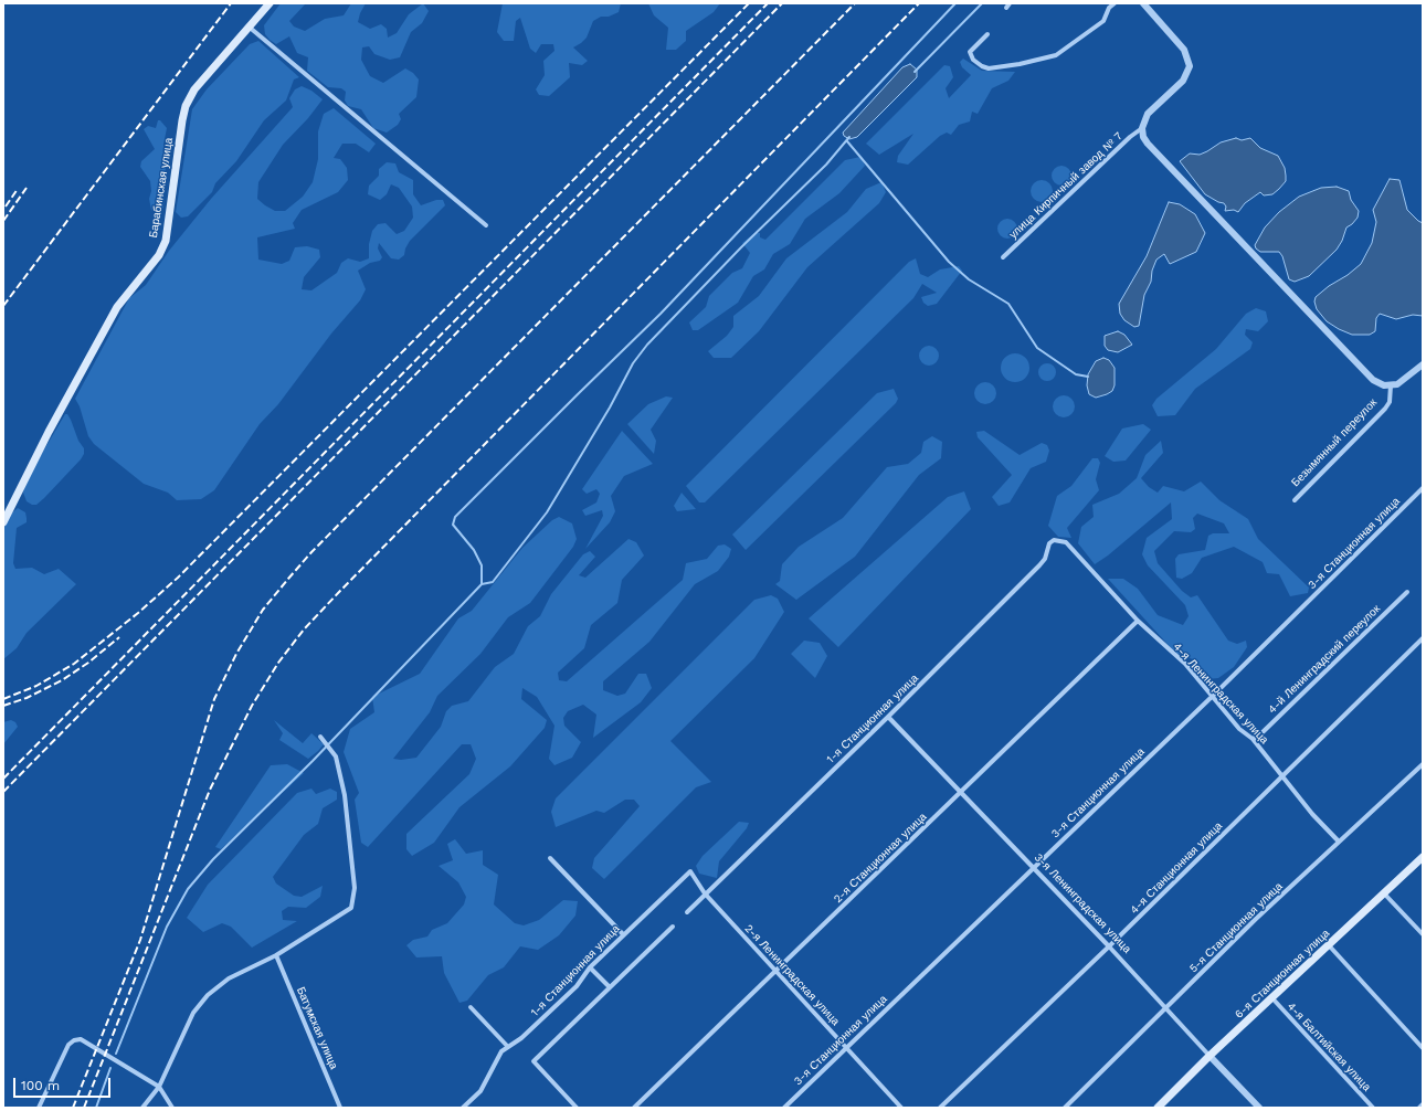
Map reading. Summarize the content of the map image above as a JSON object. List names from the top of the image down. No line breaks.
{"streets":{"main road":["Барабинская улица","6-я Станционная улица"],"street":["улица Кирпичный завод № 7","Безымянный переулок","3-я Станционная улица","4-й Ленинградский переулок","4-я Ленинградская улица","1-я Станционная улица","2-я Станционная улица","4-я Станционная улица","3-я Ленинградская улица","5-я Станционная улица","2-я Ленинградская улица","Батумская улица","4-я Балтийская улица"]},"crossings":[["3-я Станционная улица","4-я Ленинградская улица"],["3-я Станционная улица","3-я Ленинградская улица"],["3-я Станционная улица","2-я Ленинградская улица"],["4-й Ленинградский переулок","4-я Ленинградская улица"],["4-я Ленинградская улица","1-я Станционная улица"],["4-я Ленинградская улица","2-я Станционная улица"],["4-я Ленинградская улица","4-я Станционная улица"],["4-я Ленинградская улица","5-я Станционная улица"],["1-я Станционная улица","3-я Ленинградская улица"],["1-я Станционная улица","2-я Ленинградская улица"],["2-я Станционная улица","3-я Ленинградская улица"],["2-я Станционная улица","2-я Ленинградская улица"],["4-я Станционная улица","3-я Ленинградская улица"],["3-я Ленинградская улица","5-я Станционная улица"],["3-я Ленинградская улица","6-я Станционная улица"],["6-я Станционная улица","4-я Балтийская улица"]],"scale_bar":"100 m"}
